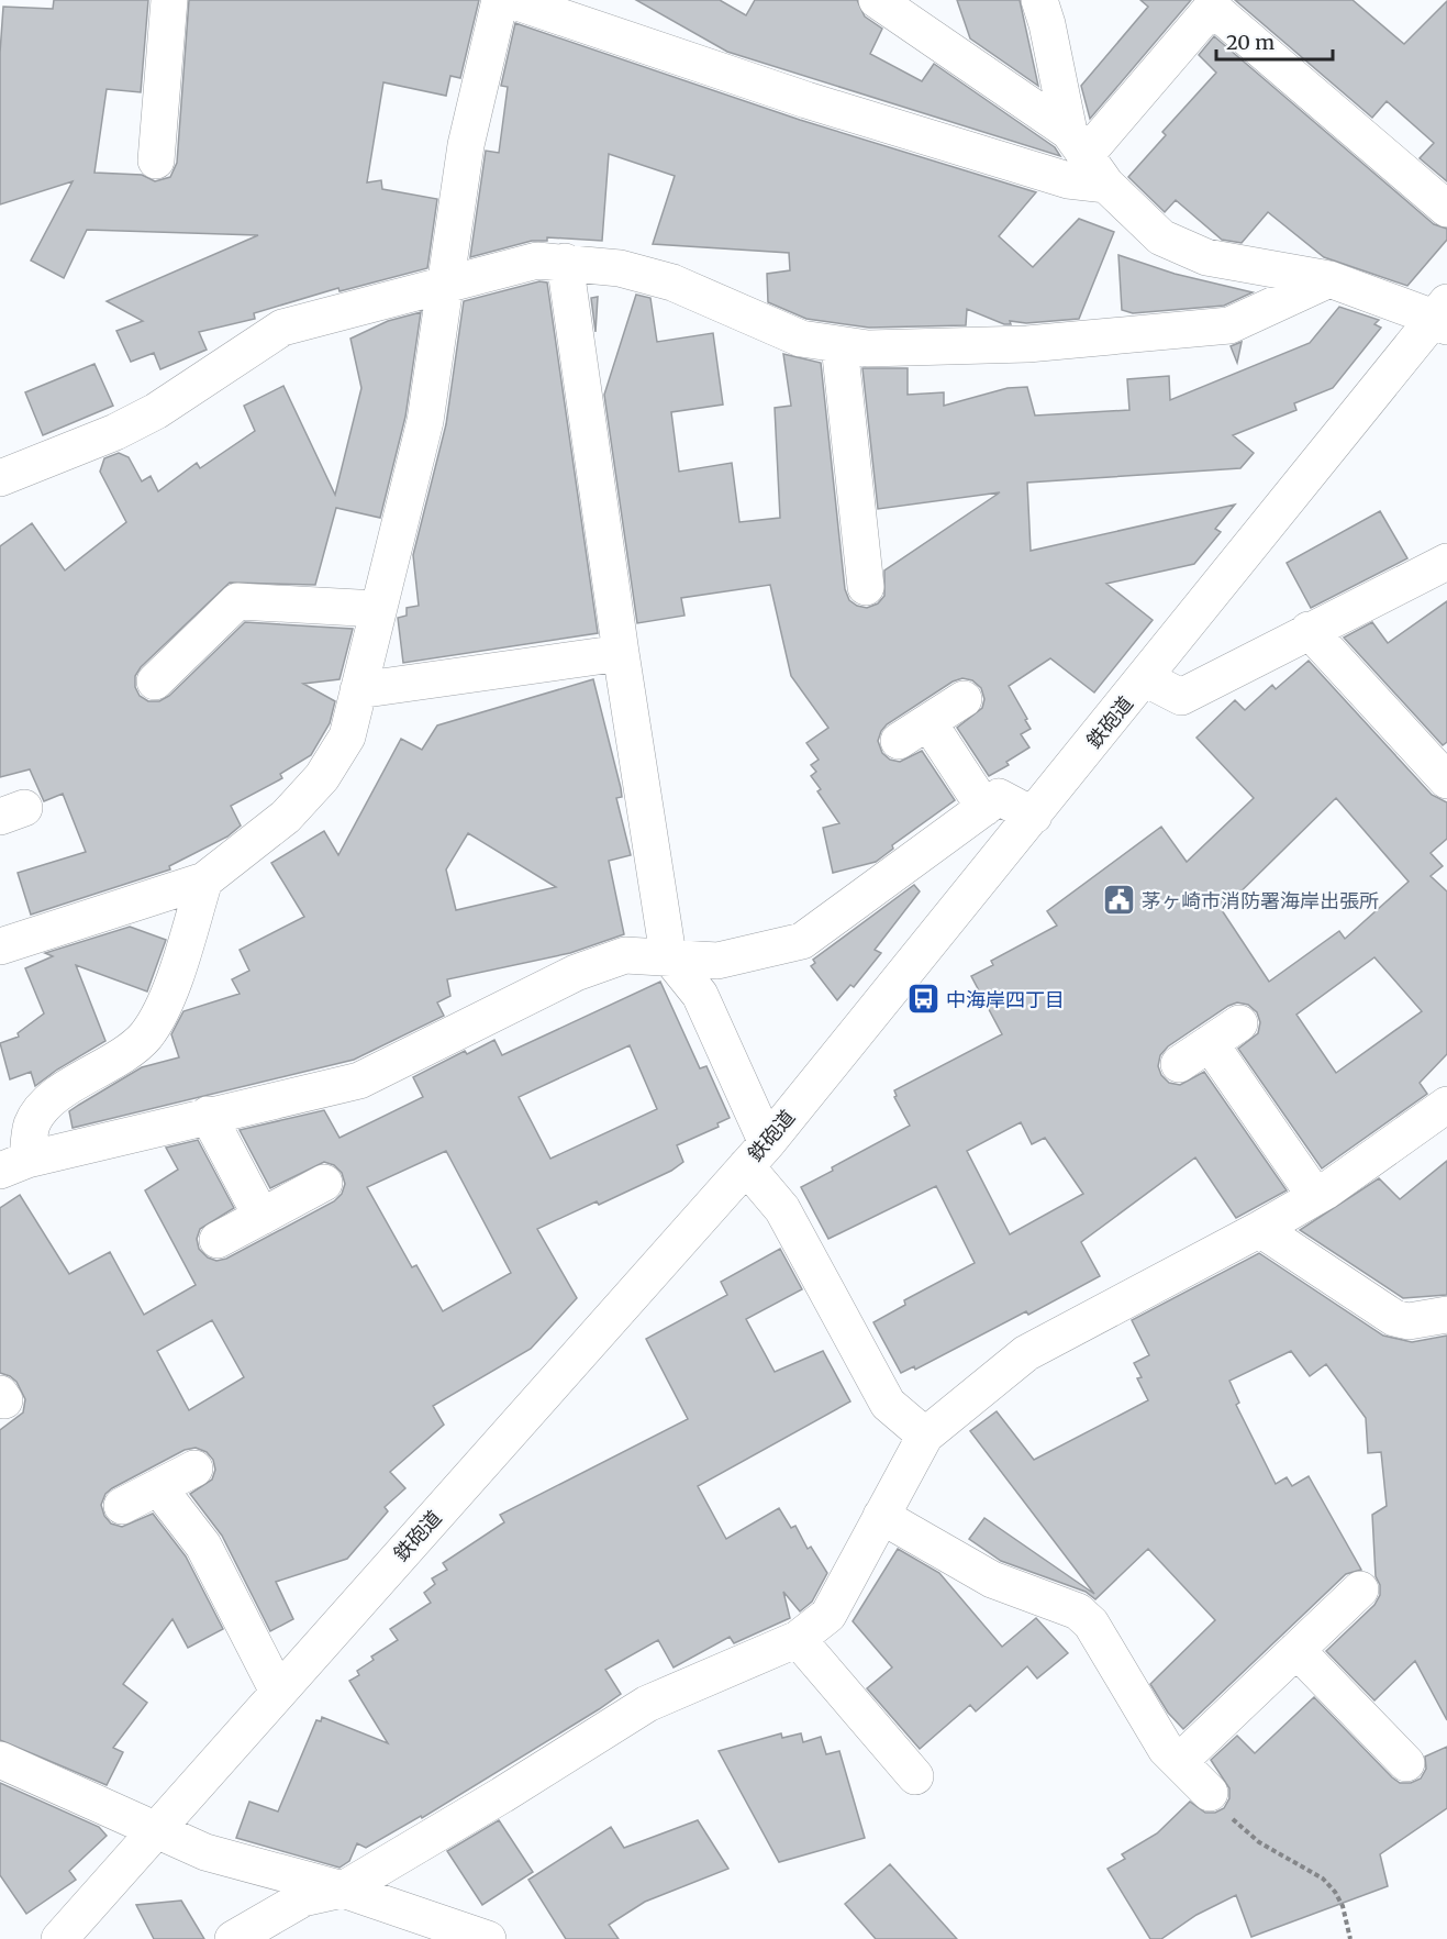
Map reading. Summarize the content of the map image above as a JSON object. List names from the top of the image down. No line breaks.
{"streets":{"street":["鉄砲道"]},"places":{"public building":["茅ヶ崎市消防署海岸出張所"],"bus stop":["中海岸四丁目"]},"scale_bar":"20 m"}
